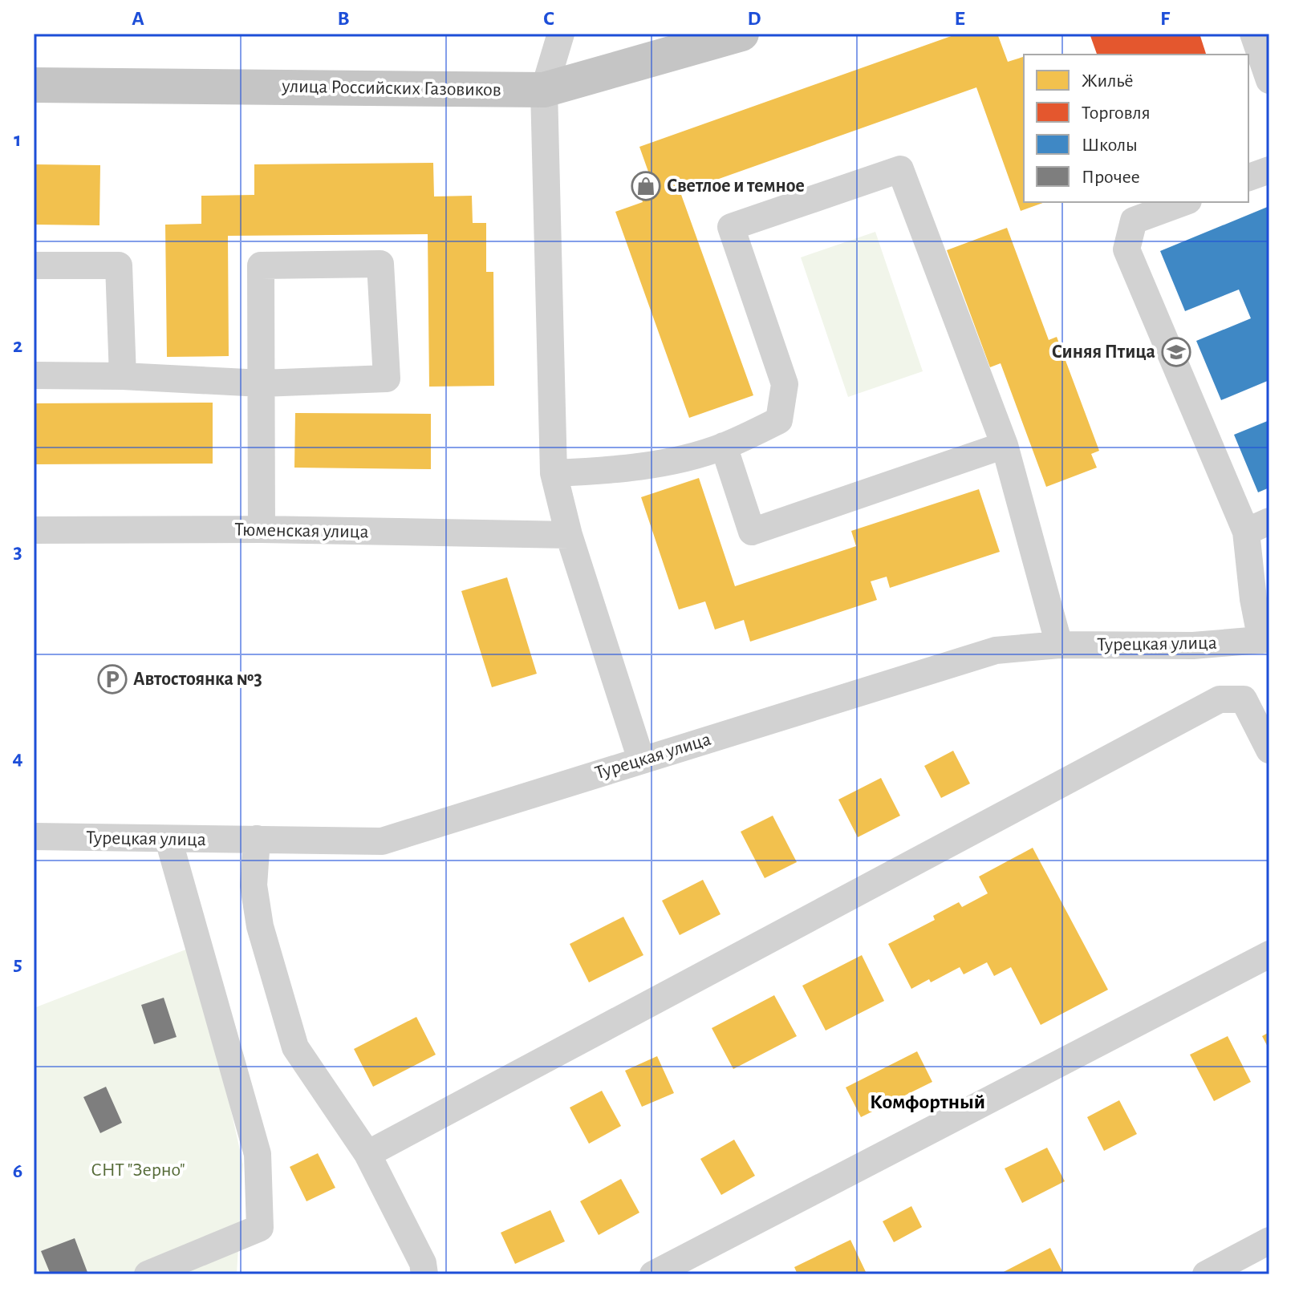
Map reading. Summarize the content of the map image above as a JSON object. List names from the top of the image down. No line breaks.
{"streets":{"main road":["улица Российских Газовиков"],"street":["Тюменская улица","Турецкая улица"]},"districts":["Комфортный"],"parks":["СНТ \"Зерно\""],"places":{"shop":["Светлое и темное"],"school or university":["Синяя Птица"],"parking":["Автостоянка №3"]},"legend":["Жильё","Торговля","Школы","Прочее"],"grid":{"columns":["A","B","C","D","E","F"],"rows":["1","2","3","4","5","6"]}}
